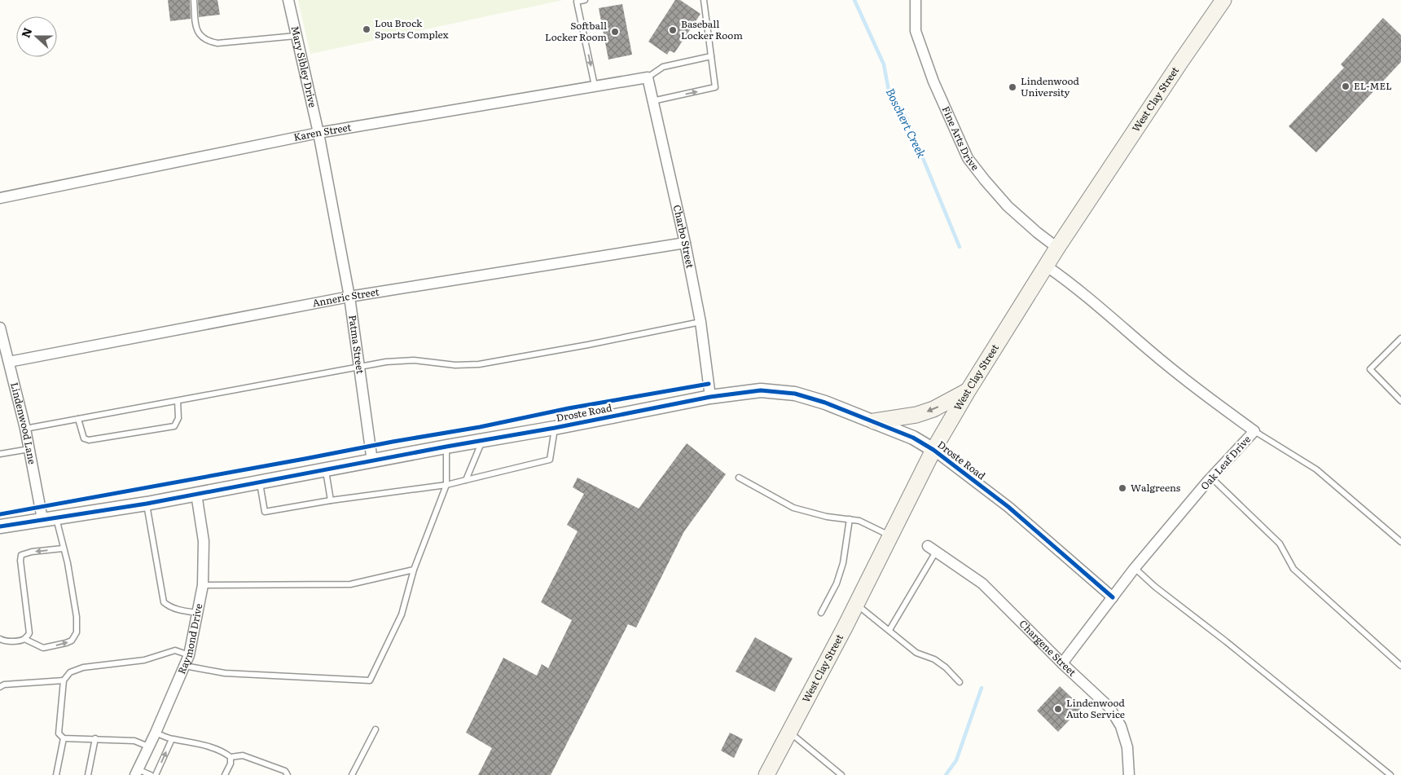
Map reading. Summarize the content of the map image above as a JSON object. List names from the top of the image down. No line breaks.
{"streets":{"main road":["West Clay Street"],"street":["Mary Sibley Drive","Karen Street","Fine Arts Drive","Charbo Street","Anneric Street","Patma Street","Droste Road","Lindenwood Lane","Oak Leaf Drive","Raymond Drive","Chargene Street"]},"crossings":[["Mary Sibley Drive","Karen Street"],["Mary Sibley Drive","Patma Street"],["West Clay Street","Fine Arts Drive"],["West Clay Street","Droste Road"],["West Clay Street","Oak Leaf Drive"],["Karen Street","Charbo Street"],["Karen Street","Patma Street"],["Charbo Street","Anneric Street"],["Charbo Street","Droste Road"],["Anneric Street","Patma Street"],["Anneric Street","Lindenwood Lane"],["Patma Street","Droste Road"],["Droste Road","Lindenwood Lane"],["Droste Road","Oak Leaf Drive"],["Droste Road","Raymond Drive"],["Oak Leaf Drive","Chargene Street"]],"water":["Boschert Creek"],"places":["Lou Brock Sports Complex","Baseball Locker Room","Softball Locker Room","EL-MEL","Lindenwood University","Walgreens","Lindenwood Auto Service"],"north":"left"}
